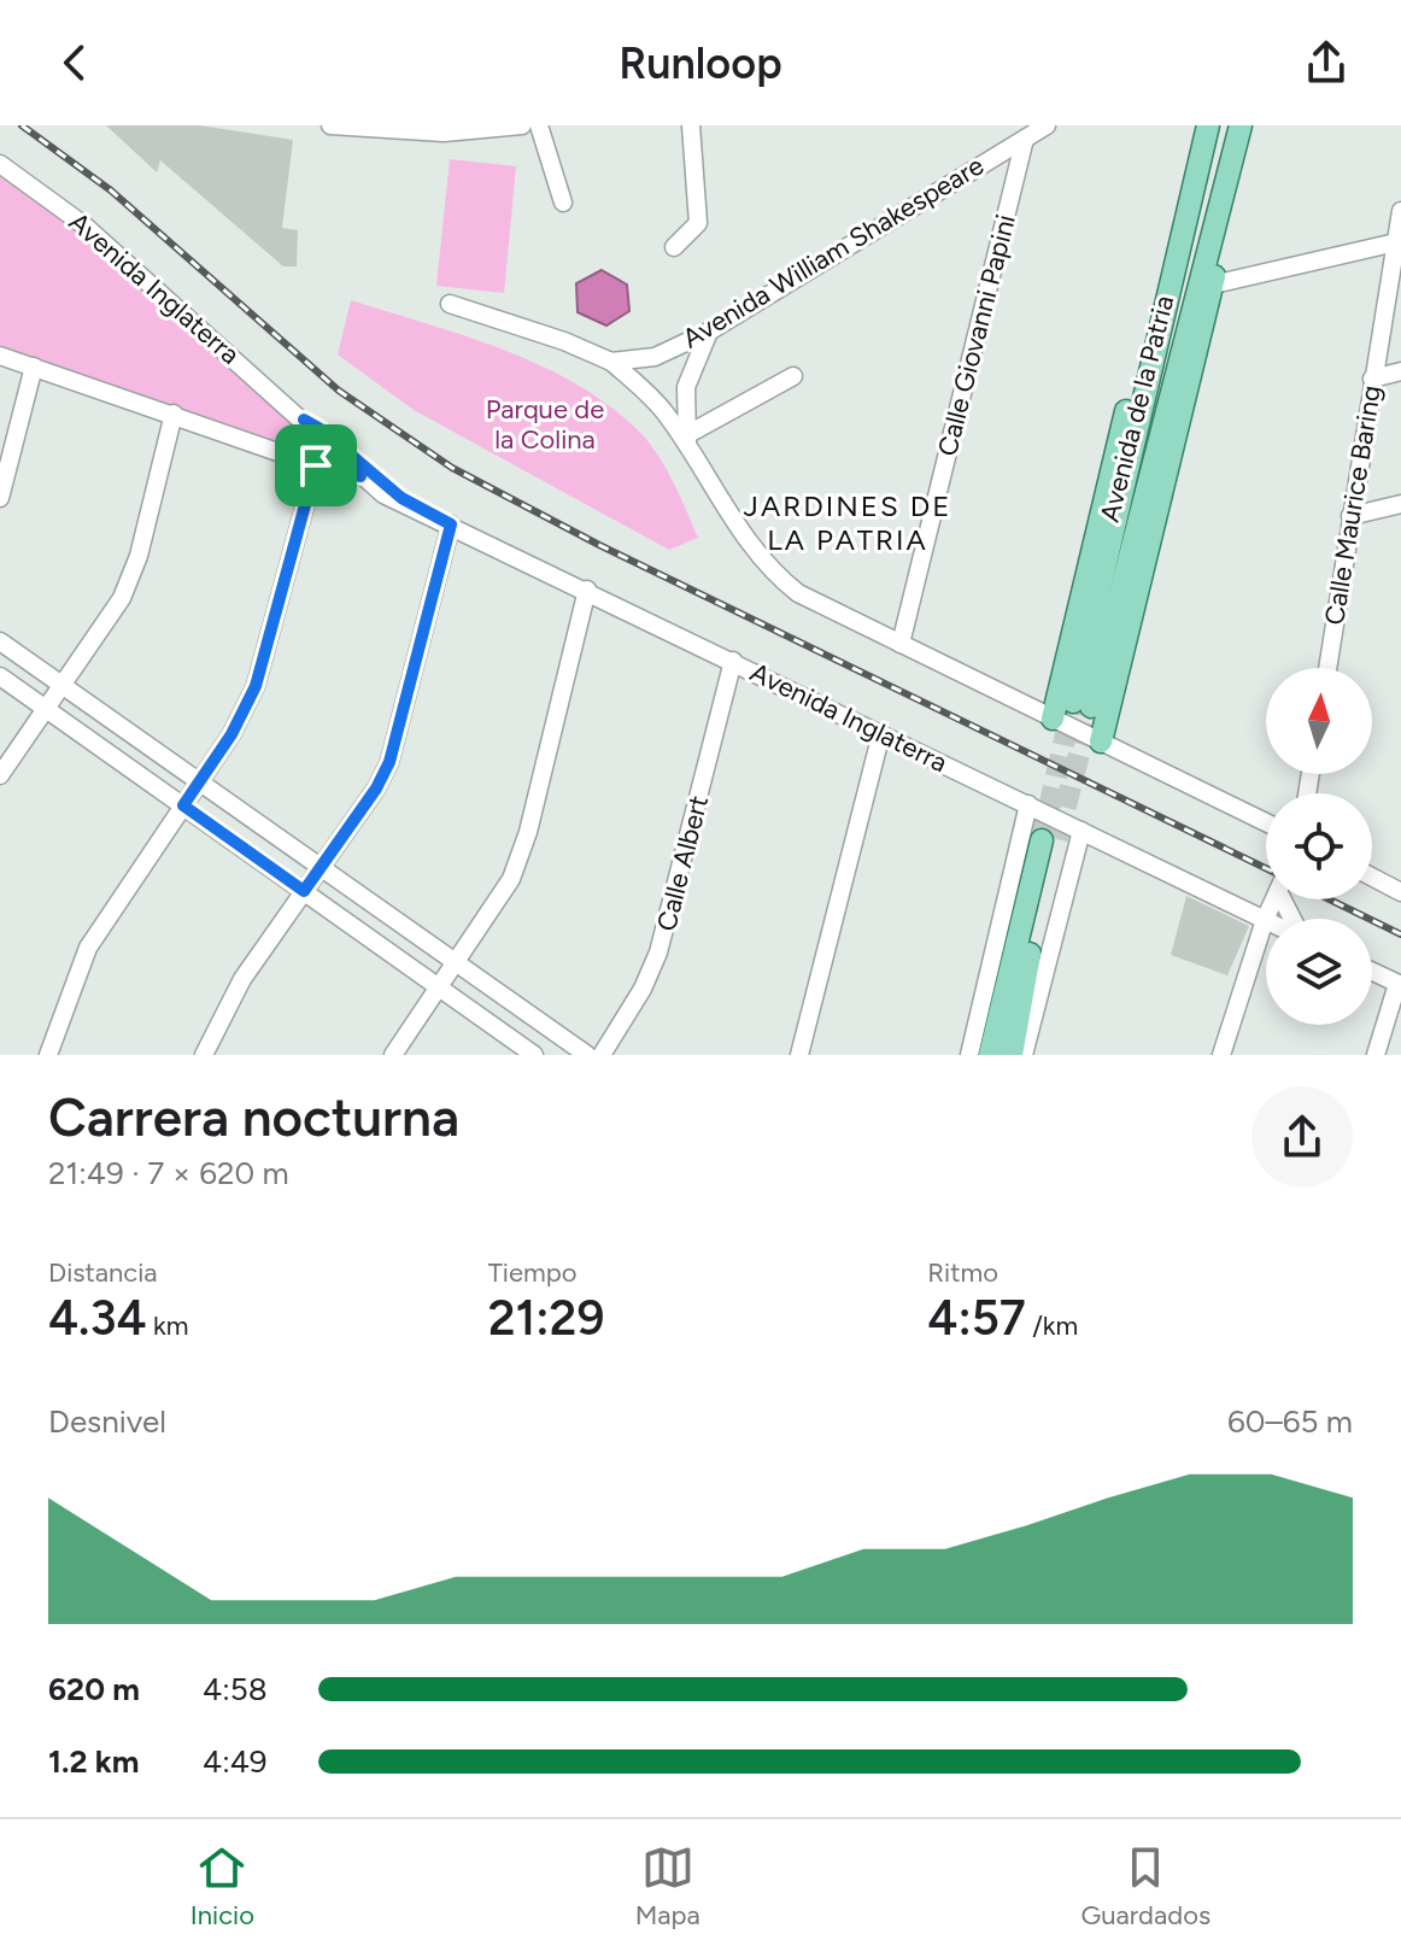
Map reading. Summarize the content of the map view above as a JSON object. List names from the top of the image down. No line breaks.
{"streets":{"main road":["Avenida de la Patria"],"street":["Avenida William Shakespeare","Avenida Inglaterra","Calle Giovanni Papini","Calle Maurice Baring","Calle Albert"]},"crossings":[["Avenida William Shakespeare","Calle Giovanni Papini"],["Avenida Inglaterra","Calle Albert"]],"districts":["JARDINES DE LA PATRIA"],"parks":["Parque de la Colina"],"north":"top","page":{"header":"Runloop","heading":["Carrera nocturna","21:49 · 7 × 620 m"],"stats":[["Distancia","4.34 km"],["Tiempo","21:29"],["Ritmo","4:57 /km"]],"chart":["Desnivel","60–65 m"],"list":[{"name":"620 m","note":"4:58"},{"name":"1.2 km","note":"4:49"}],"tabs":["Inicio","Mapa","Guardados"]}}
